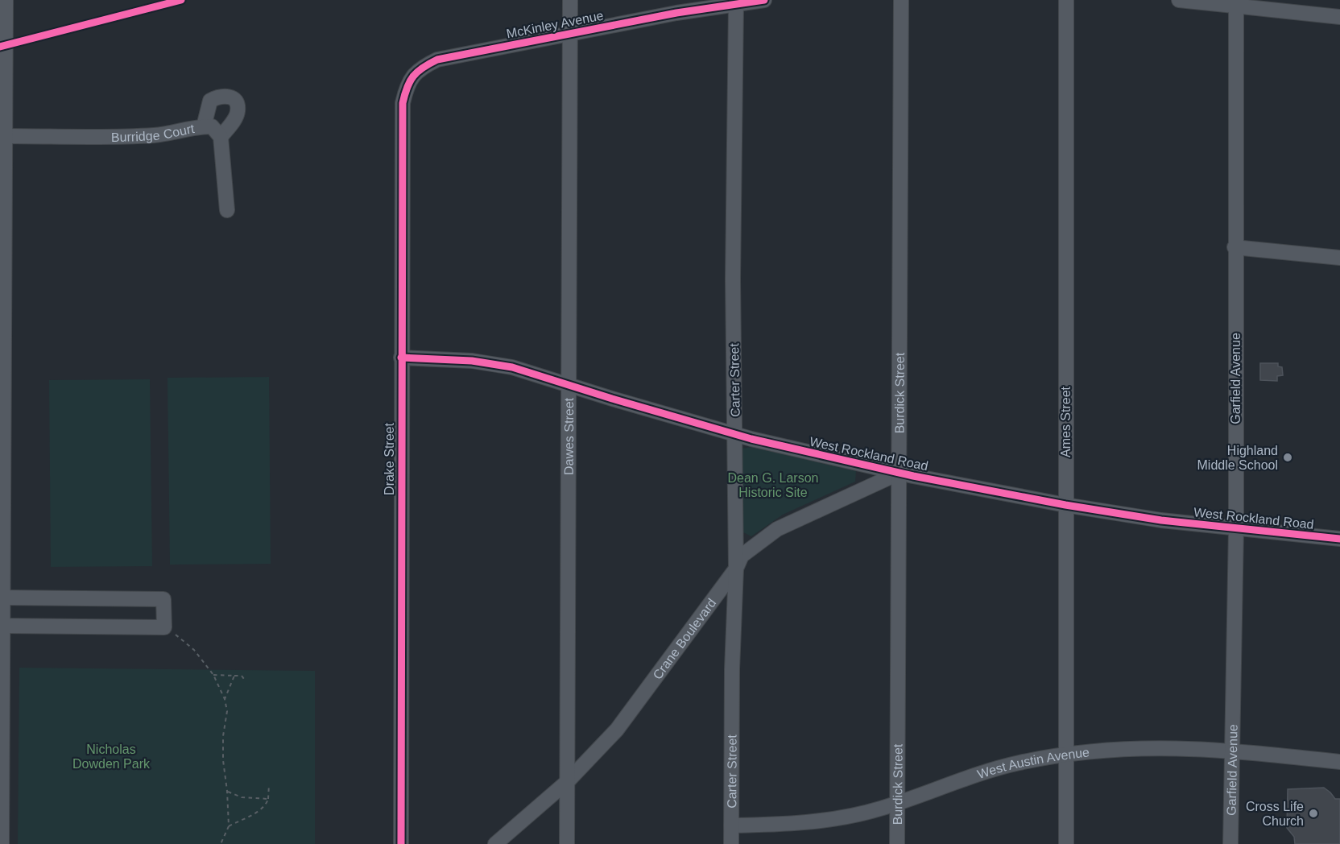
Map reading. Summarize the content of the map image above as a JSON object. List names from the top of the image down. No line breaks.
{"streets":{"street":["McKinley Avenue","Burridge Court","Garfield Avenue","Carter Street","Burdick Street","Ames Street","Dawes Street","West Rockland Road","Drake Street","Crane Boulevard","West Austin Avenue"]},"crossings":[["McKinley Avenue","Carter Street"],["McKinley Avenue","Dawes Street"],["McKinley Avenue","Drake Street"],["Garfield Avenue","West Rockland Road"],["Garfield Avenue","West Austin Avenue"],["Carter Street","West Rockland Road"],["Carter Street","Crane Boulevard"],["Carter Street","West Austin Avenue"],["Burdick Street","West Rockland Road"],["Burdick Street","Crane Boulevard"],["Burdick Street","West Austin Avenue"],["Ames Street","West Rockland Road"],["Ames Street","West Austin Avenue"],["Dawes Street","West Rockland Road"],["Dawes Street","Crane Boulevard"],["West Rockland Road","Drake Street"],["West Rockland Road","Crane Boulevard"]],"parks":["Dean G. Larson Historic Site","Nicholas Dowden Park"],"places":["Highland Middle School","Cross Life Church"]}
